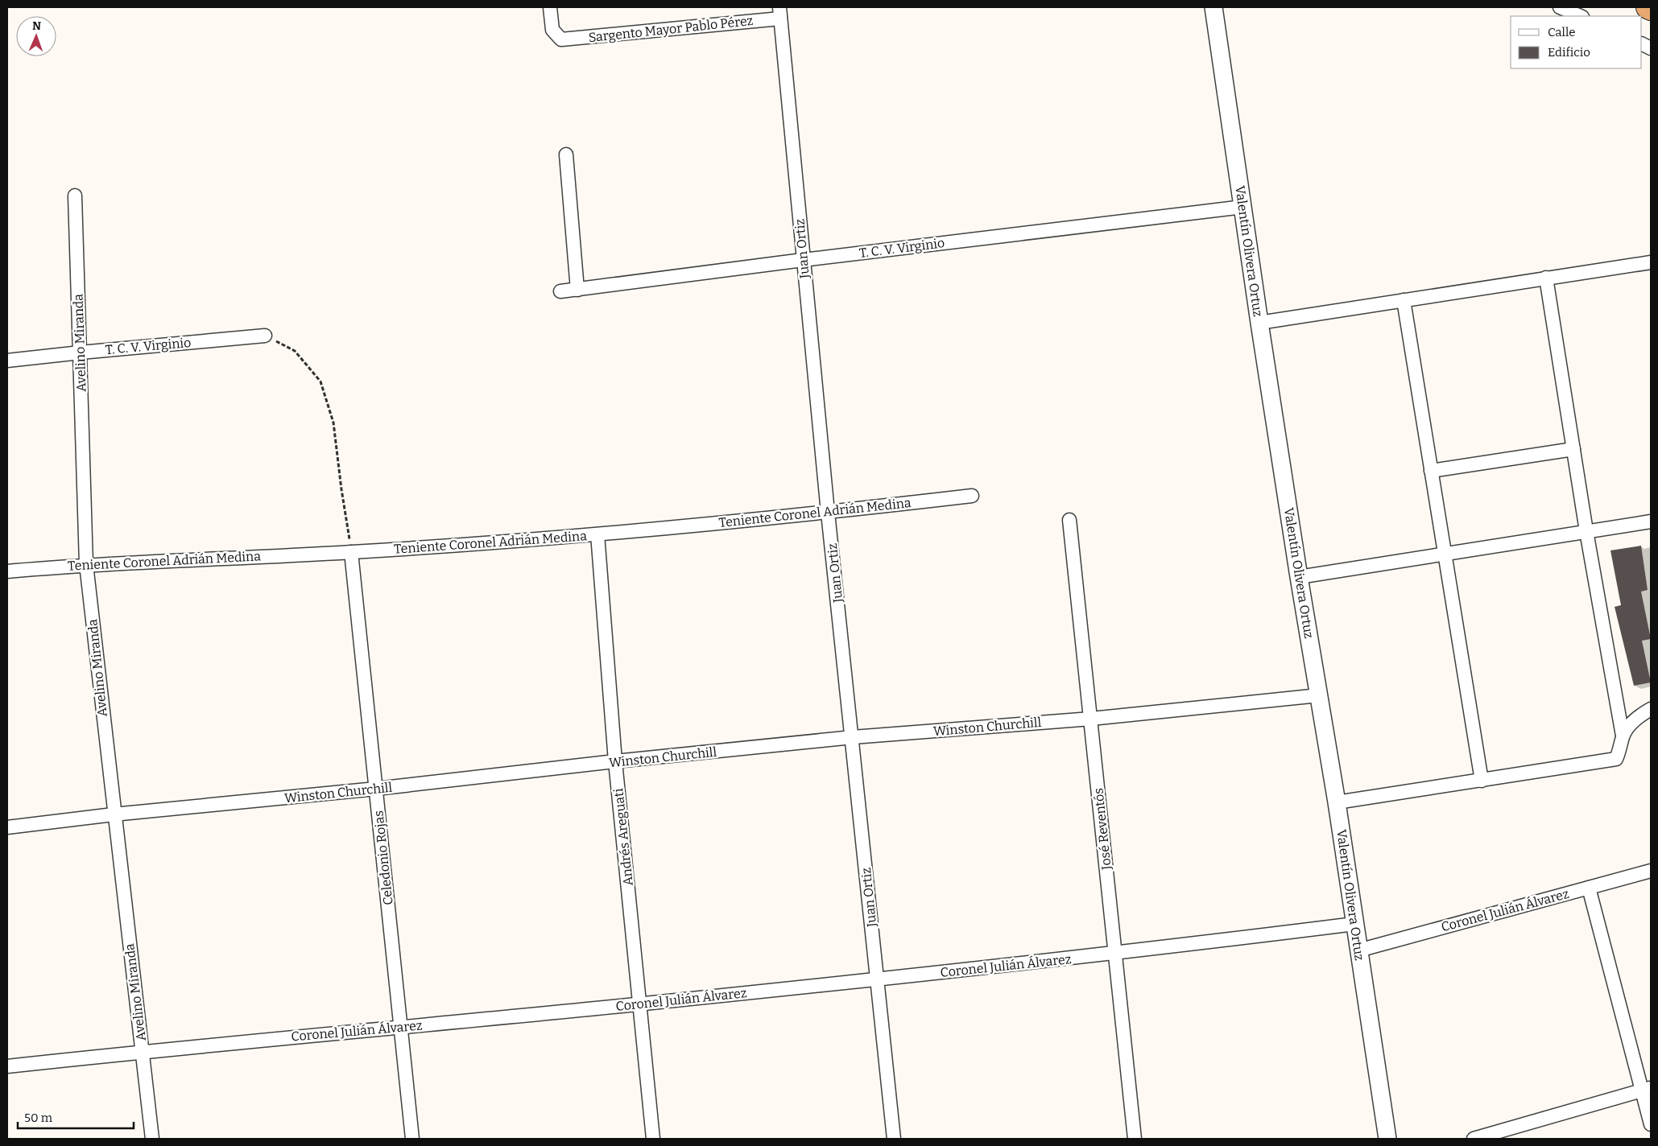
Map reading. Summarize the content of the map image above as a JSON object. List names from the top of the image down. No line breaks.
{"streets":{"street":["Sargento Mayor Pablo Pérez","T. C. V. Virginio","Juan Ortiz","Valentín Olivera Ortuz","Avelino Miranda","Teniente Coronel Adrián Medina","Winston Churchill","José Reventós","Andrés Areguati","Celedonio Rojas","Coronel Julián Álvarez"]},"crossings":[["Sargento Mayor Pablo Pérez","Juan Ortiz"],["T. C. V. Virginio","Juan Ortiz"],["T. C. V. Virginio","Valentín Olivera Ortuz"],["T. C. V. Virginio","Avelino Miranda"],["Juan Ortiz","Teniente Coronel Adrián Medina"],["Juan Ortiz","Winston Churchill"],["Juan Ortiz","Coronel Julián Álvarez"],["Valentín Olivera Ortuz","Winston Churchill"],["Valentín Olivera Ortuz","Coronel Julián Álvarez"],["Avelino Miranda","Teniente Coronel Adrián Medina"],["Avelino Miranda","Winston Churchill"],["Avelino Miranda","Coronel Julián Álvarez"],["Teniente Coronel Adrián Medina","Andrés Areguati"],["Teniente Coronel Adrián Medina","Celedonio Rojas"],["Winston Churchill","José Reventós"],["Winston Churchill","Andrés Areguati"],["Winston Churchill","Celedonio Rojas"],["José Reventós","Coronel Julián Álvarez"],["Andrés Areguati","Coronel Julián Álvarez"],["Celedonio Rojas","Coronel Julián Álvarez"]],"legend":["Calle","Edificio"],"scale_bar":"50 m","north":"top"}
